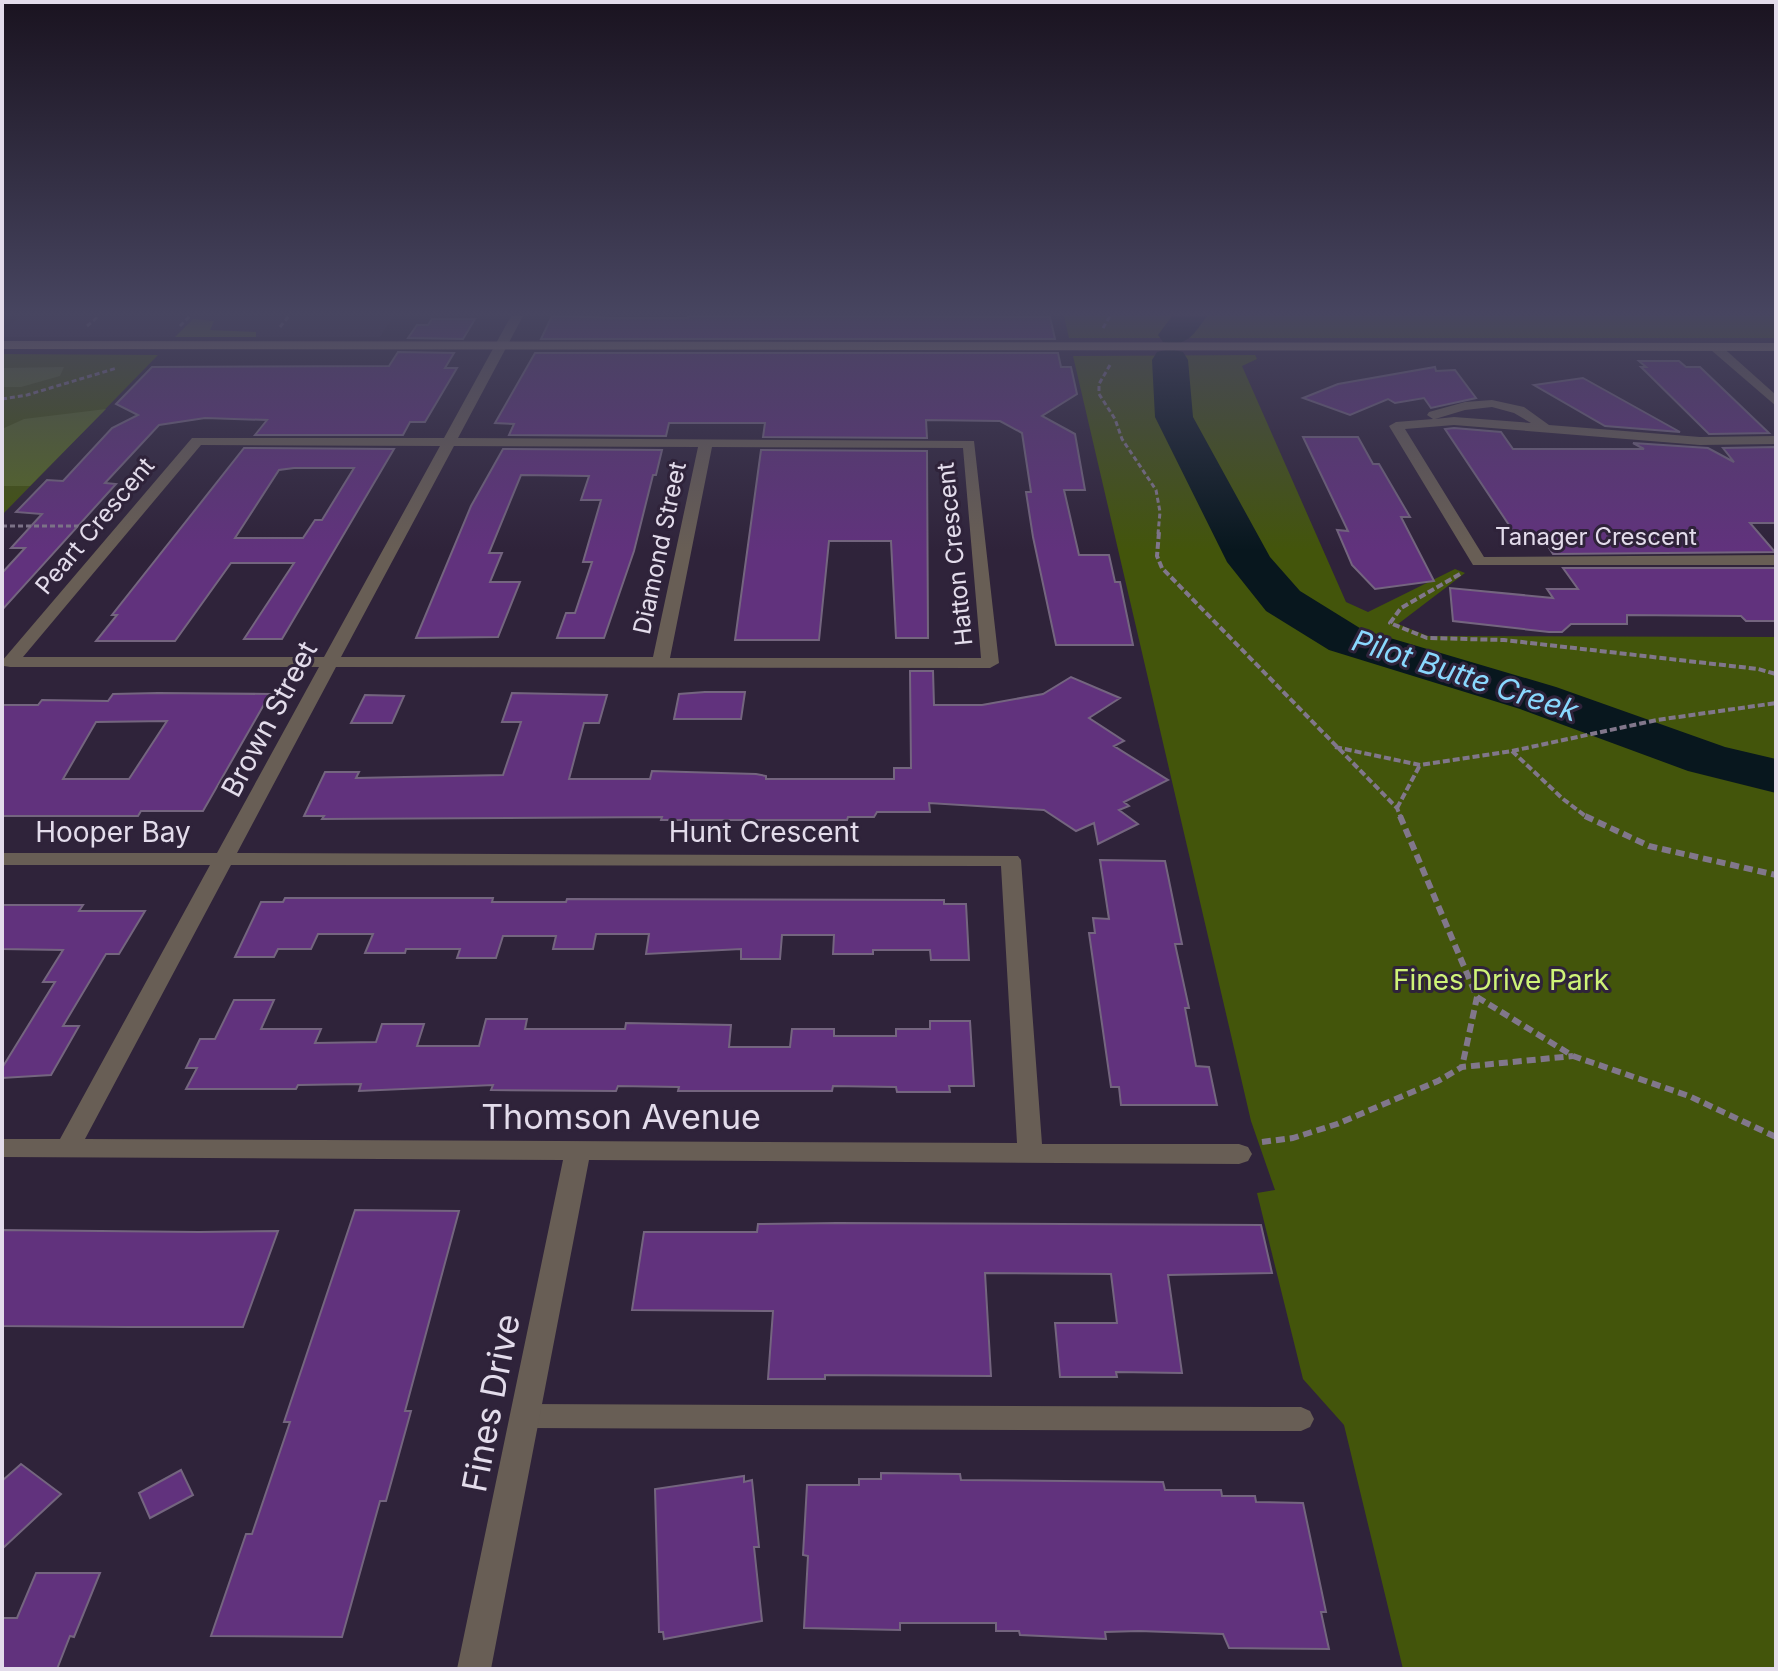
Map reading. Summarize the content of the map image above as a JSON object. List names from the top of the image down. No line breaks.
{"streets":{"street":["Peart Crescent","Tanager Crescent","Diamond Street","Hatton Crescent","Brown Street","Hooper Bay","Hunt Crescent","Thomson Avenue","Fines Drive"]},"crossings":[["Peart Crescent","Hatton Crescent"],["Peart Crescent","Brown Street"],["Diamond Street","Hatton Crescent"],["Hatton Crescent","Brown Street"],["Brown Street","Hooper Bay"],["Brown Street","Hunt Crescent"],["Brown Street","Thomson Avenue"],["Hooper Bay","Hunt Crescent"],["Hunt Crescent","Thomson Avenue"],["Thomson Avenue","Fines Drive"]],"water":["Pilot Butte Creek"],"parks":["Fines Drive Park"]}
